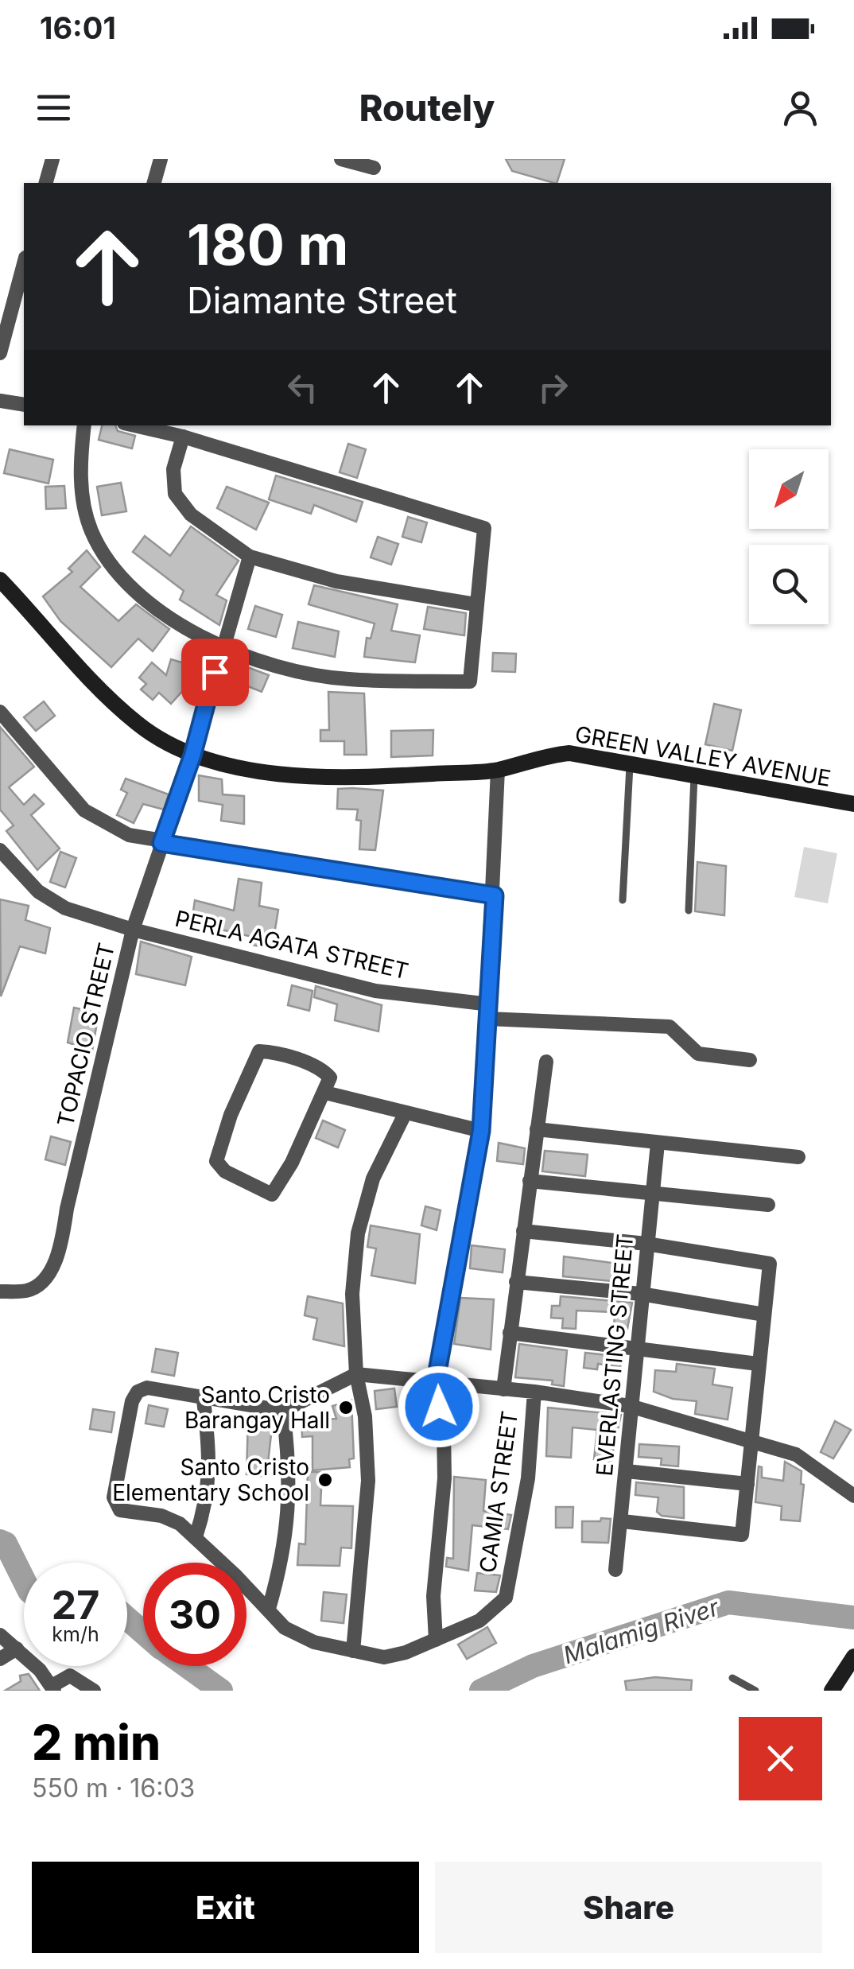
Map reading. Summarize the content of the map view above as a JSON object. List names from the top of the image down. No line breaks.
{"streets":{"street":["GREEN VALLEY AVENUE","PERLA AGATA STREET","TOPACIO STREET","EVERLASTING STREET","CAMIA STREET"]},"crossings":[["GREEN VALLEY AVENUE","TOPACIO STREET"],["PERLA AGATA STREET","TOPACIO STREET"]],"water":["Malamig River"],"places":["Santo Cristo Barangay Hall","Santo Cristo Elementary School"],"north":"bottom left","page":{"status":"16:01","header":"Routely","turn":["180 m","Diamante Street"],"speed":"27 km/h","limit":"30","heading":["2 min","550 m · 16:03"],"buttons":["Exit","Share"]}}
